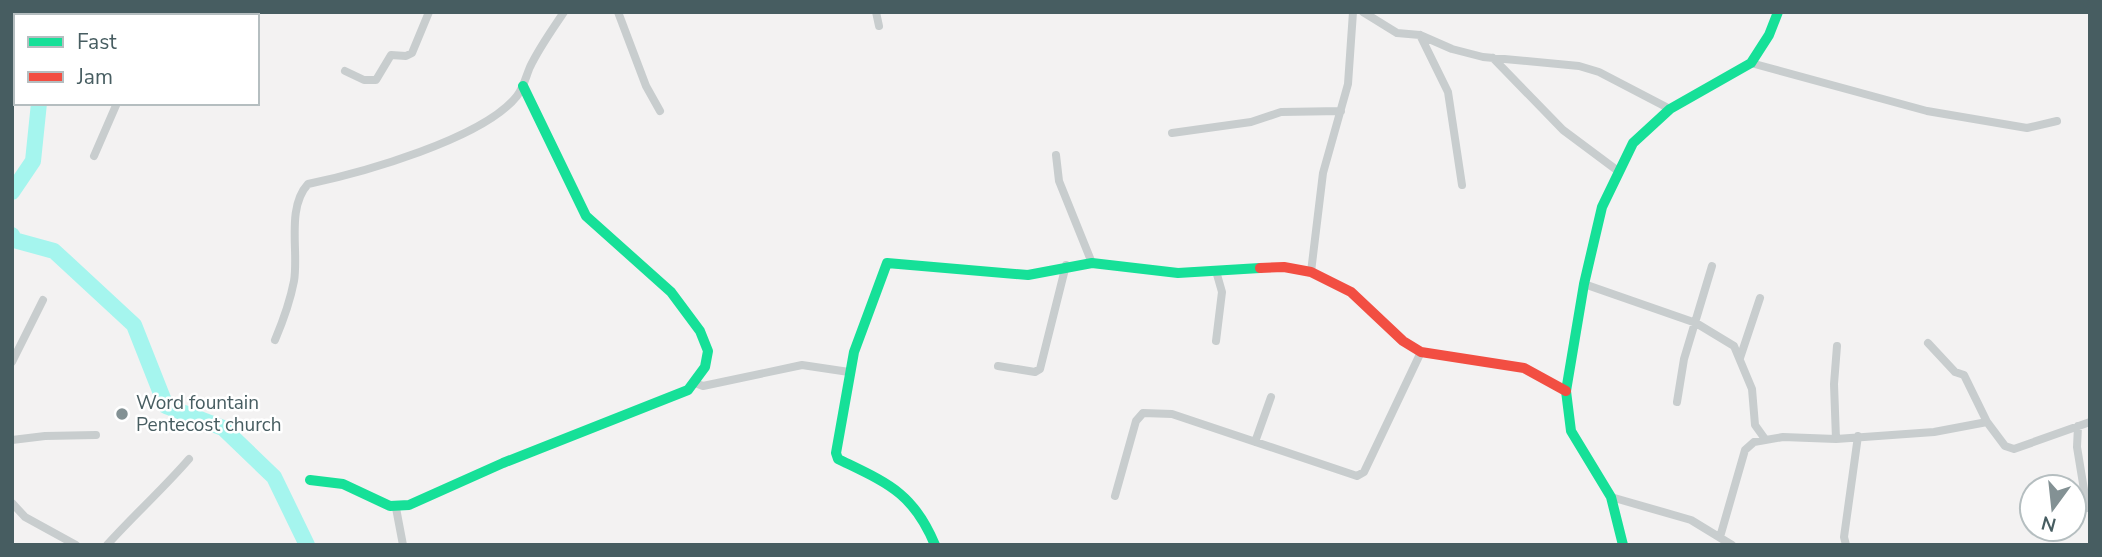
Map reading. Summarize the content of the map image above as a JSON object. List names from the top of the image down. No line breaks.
{"places":["Word fountain Pentecost church"],"legend":["Fast","Jam"],"north":"bottom"}
